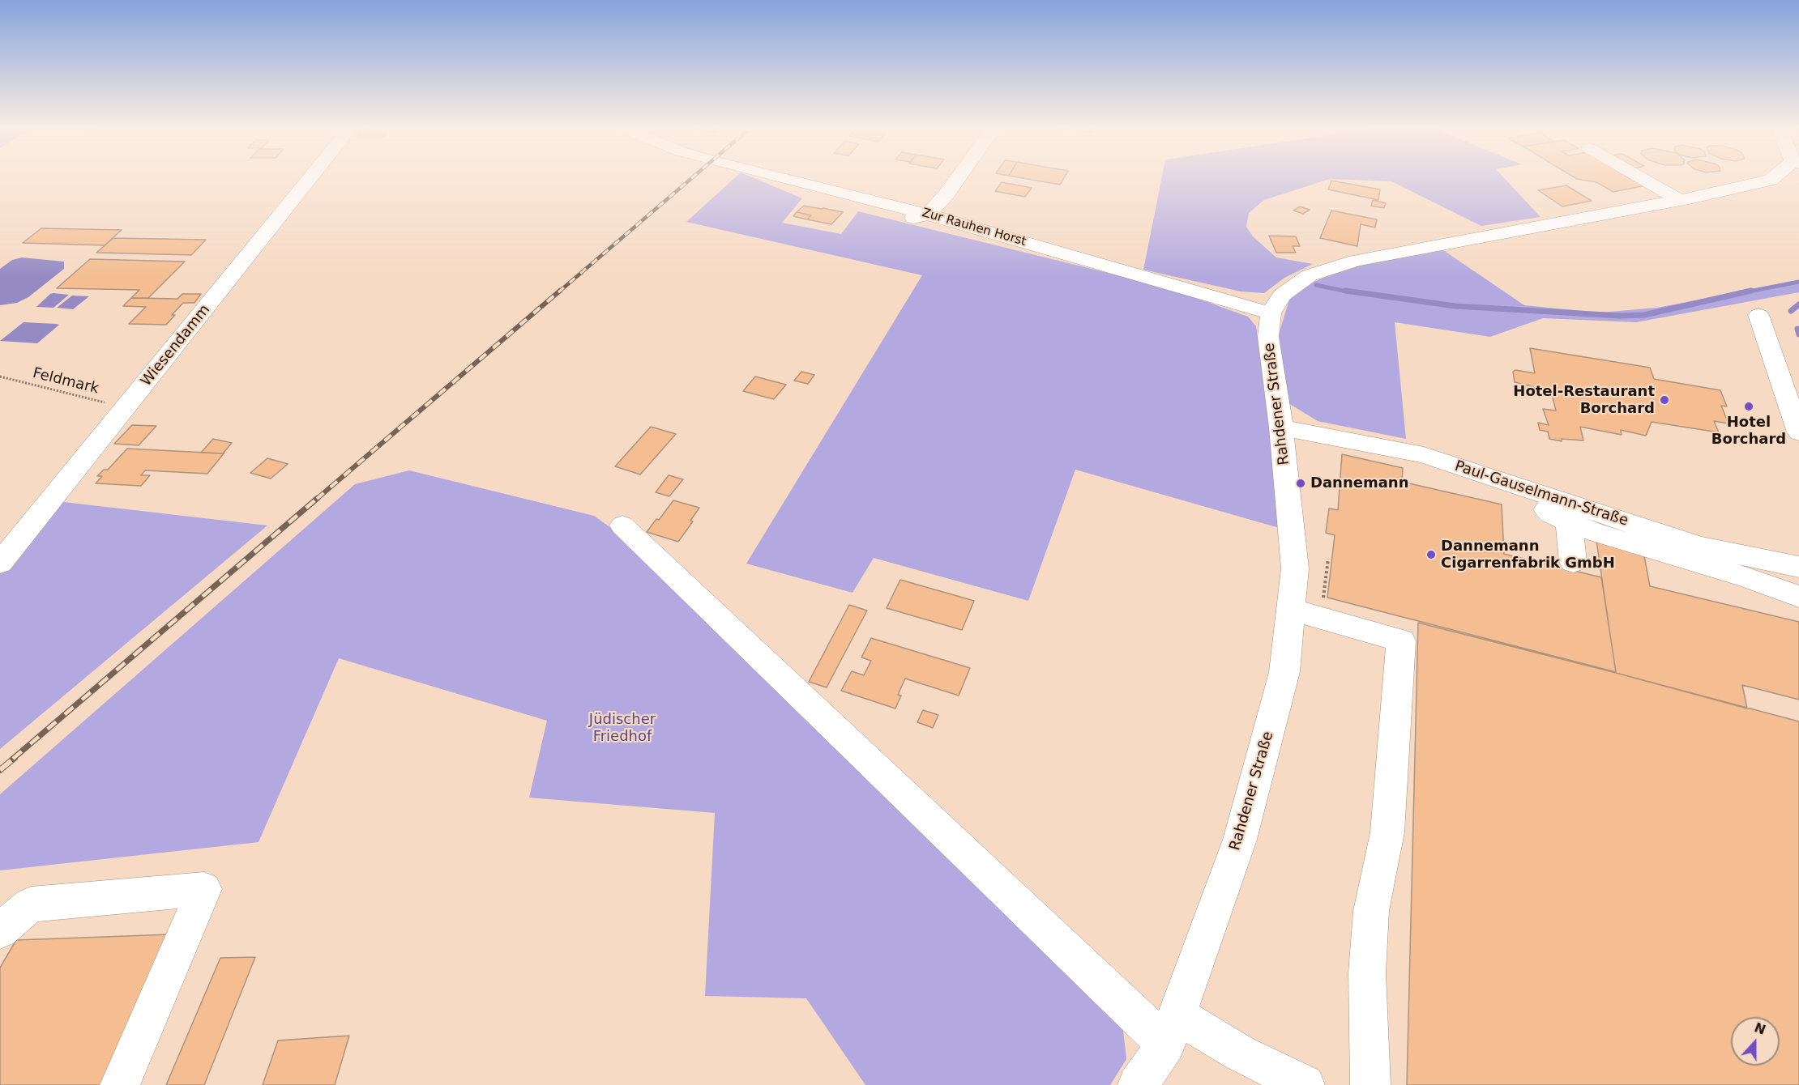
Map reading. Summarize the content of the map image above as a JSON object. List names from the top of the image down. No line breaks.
{"streets":{"street":["Zur Rauhen Horst","Wiesendamm","Rahdener Straße","Paul-Gauselmann-Straße"],"path":["Feldmark"]},"crossings":[["Zur Rauhen Horst","Rahdener Straße"],["Wiesendamm","Feldmark"],["Rahdener Straße","Paul-Gauselmann-Straße"]],"parks":["Jüdischer Friedhof"],"places":["Hotel-Restaurant Borchard","Hotel Borchard","Dannemann","Dannemann Cigarrenfabrik GmbH"],"north":"top"}
